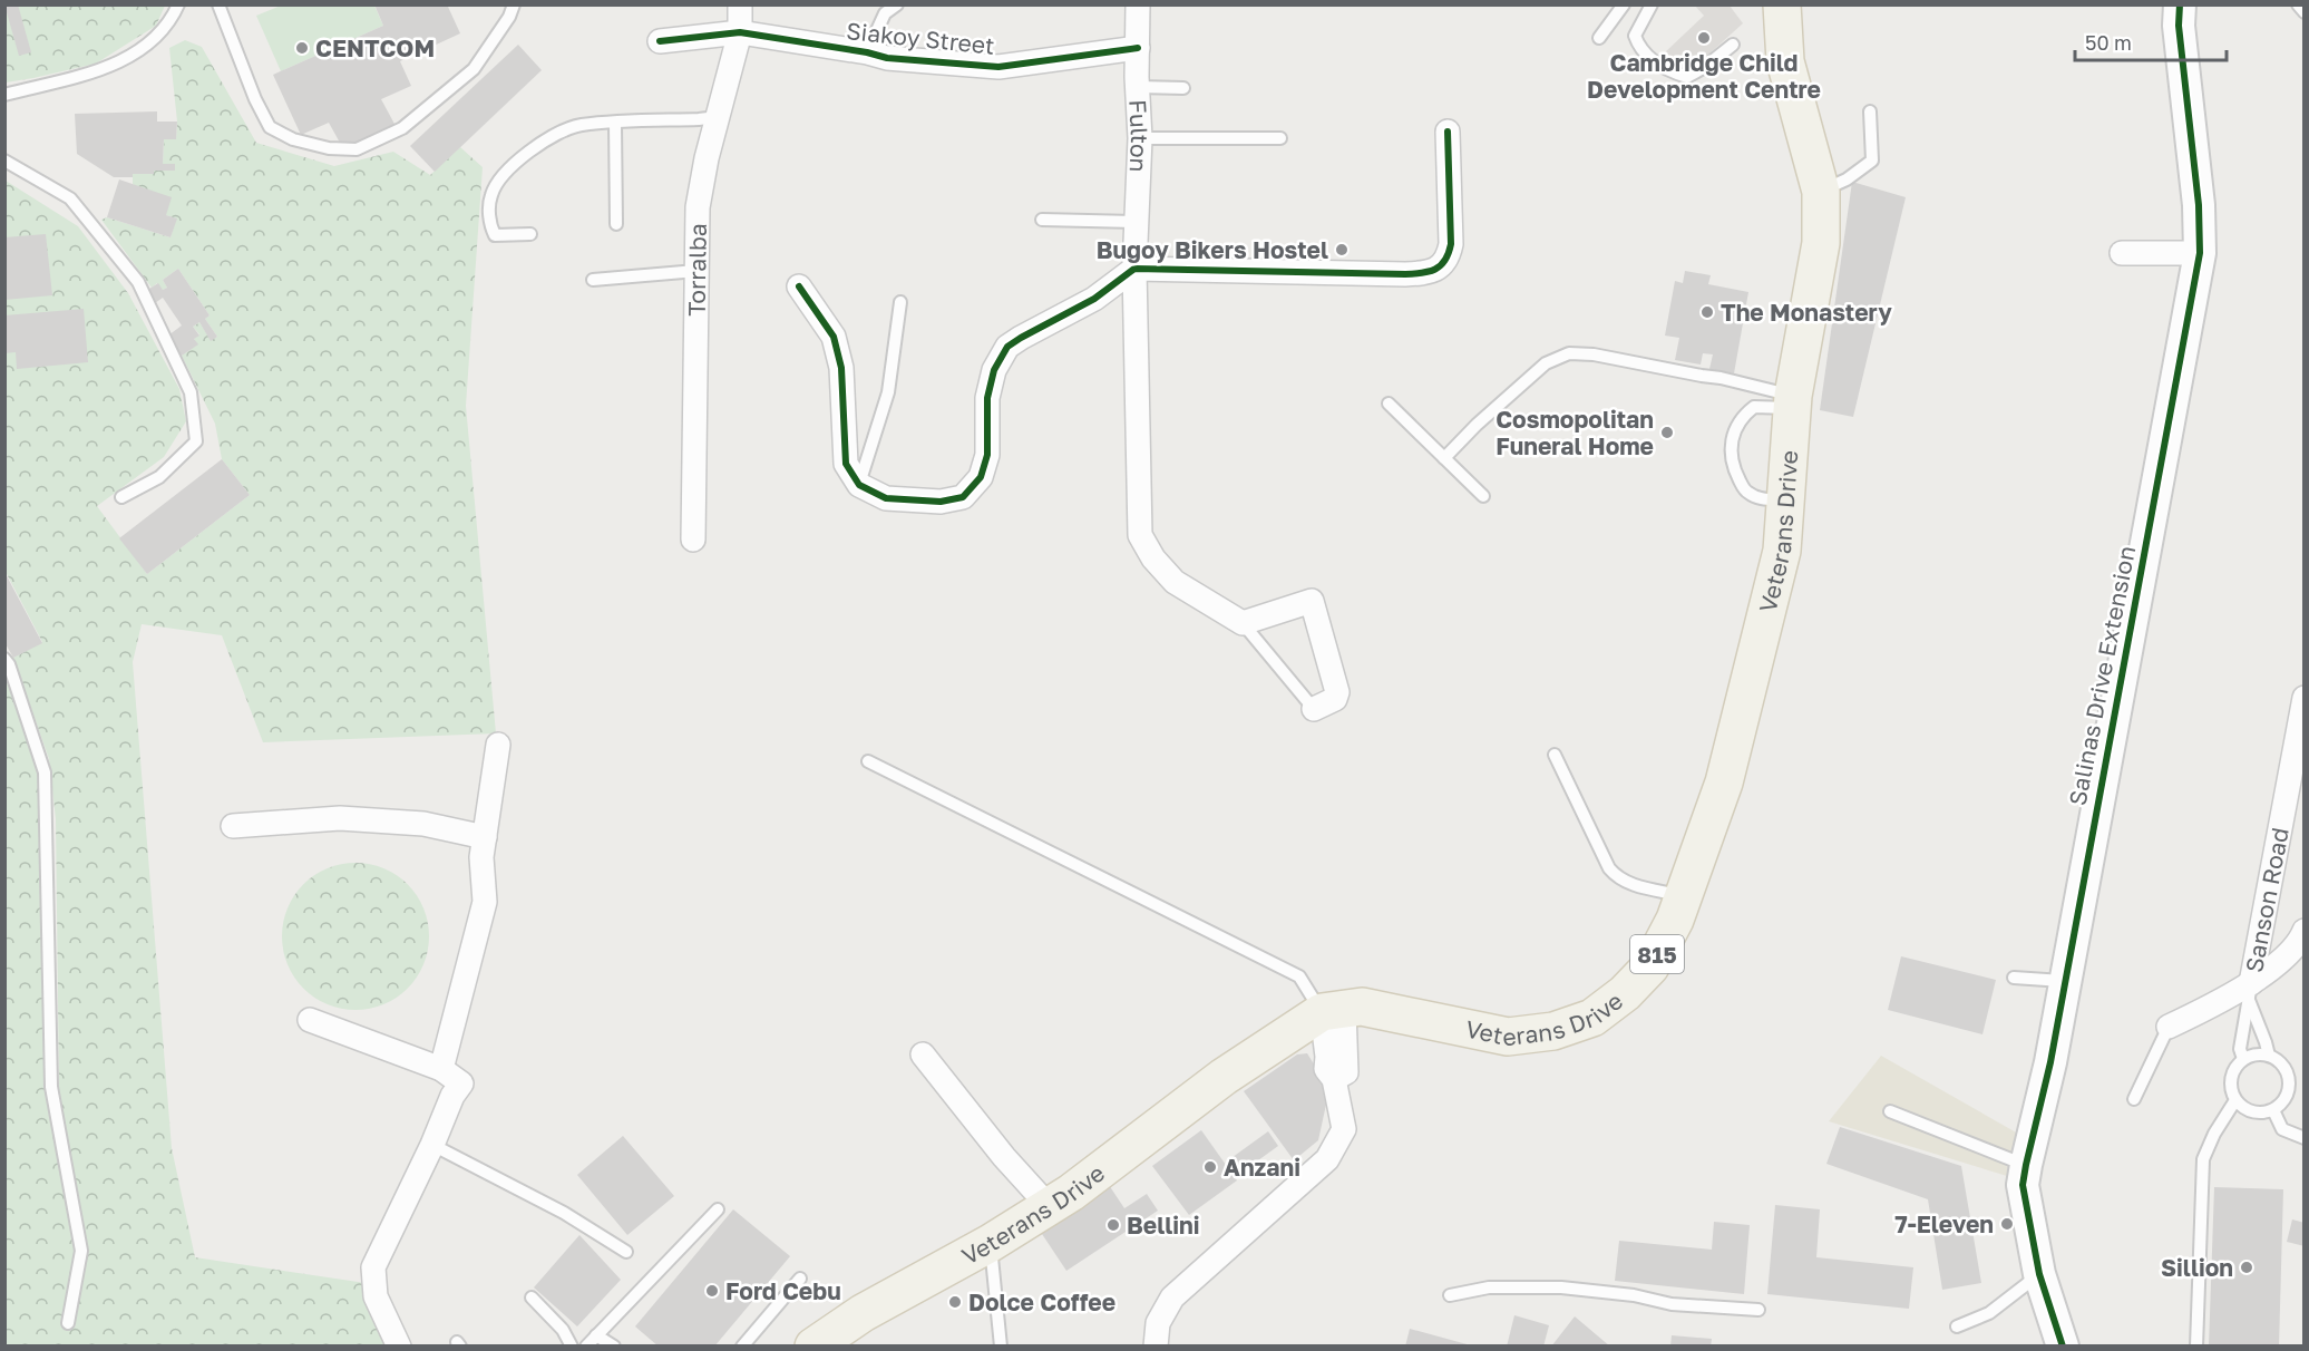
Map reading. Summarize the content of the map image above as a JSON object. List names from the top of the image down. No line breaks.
{"streets":{"main road":["Veterans Drive","815"],"street":["Siakoy Street","Fulton","Torralba","Salinas Drive Extension","Sanson Road"]},"crossings":[["Siakoy Street","Fulton"],["Siakoy Street","Torralba"]],"places":["Cambridge Child Development Centre","CENTCOM","Bugoy Bikers Hostel","The Monastery","Cosmopolitan Funeral Home","Anzani","7-Eleven","Bellini","Sillion","Ford Cebu","Dolce Coffee"],"scale_bar":"50 m"}
